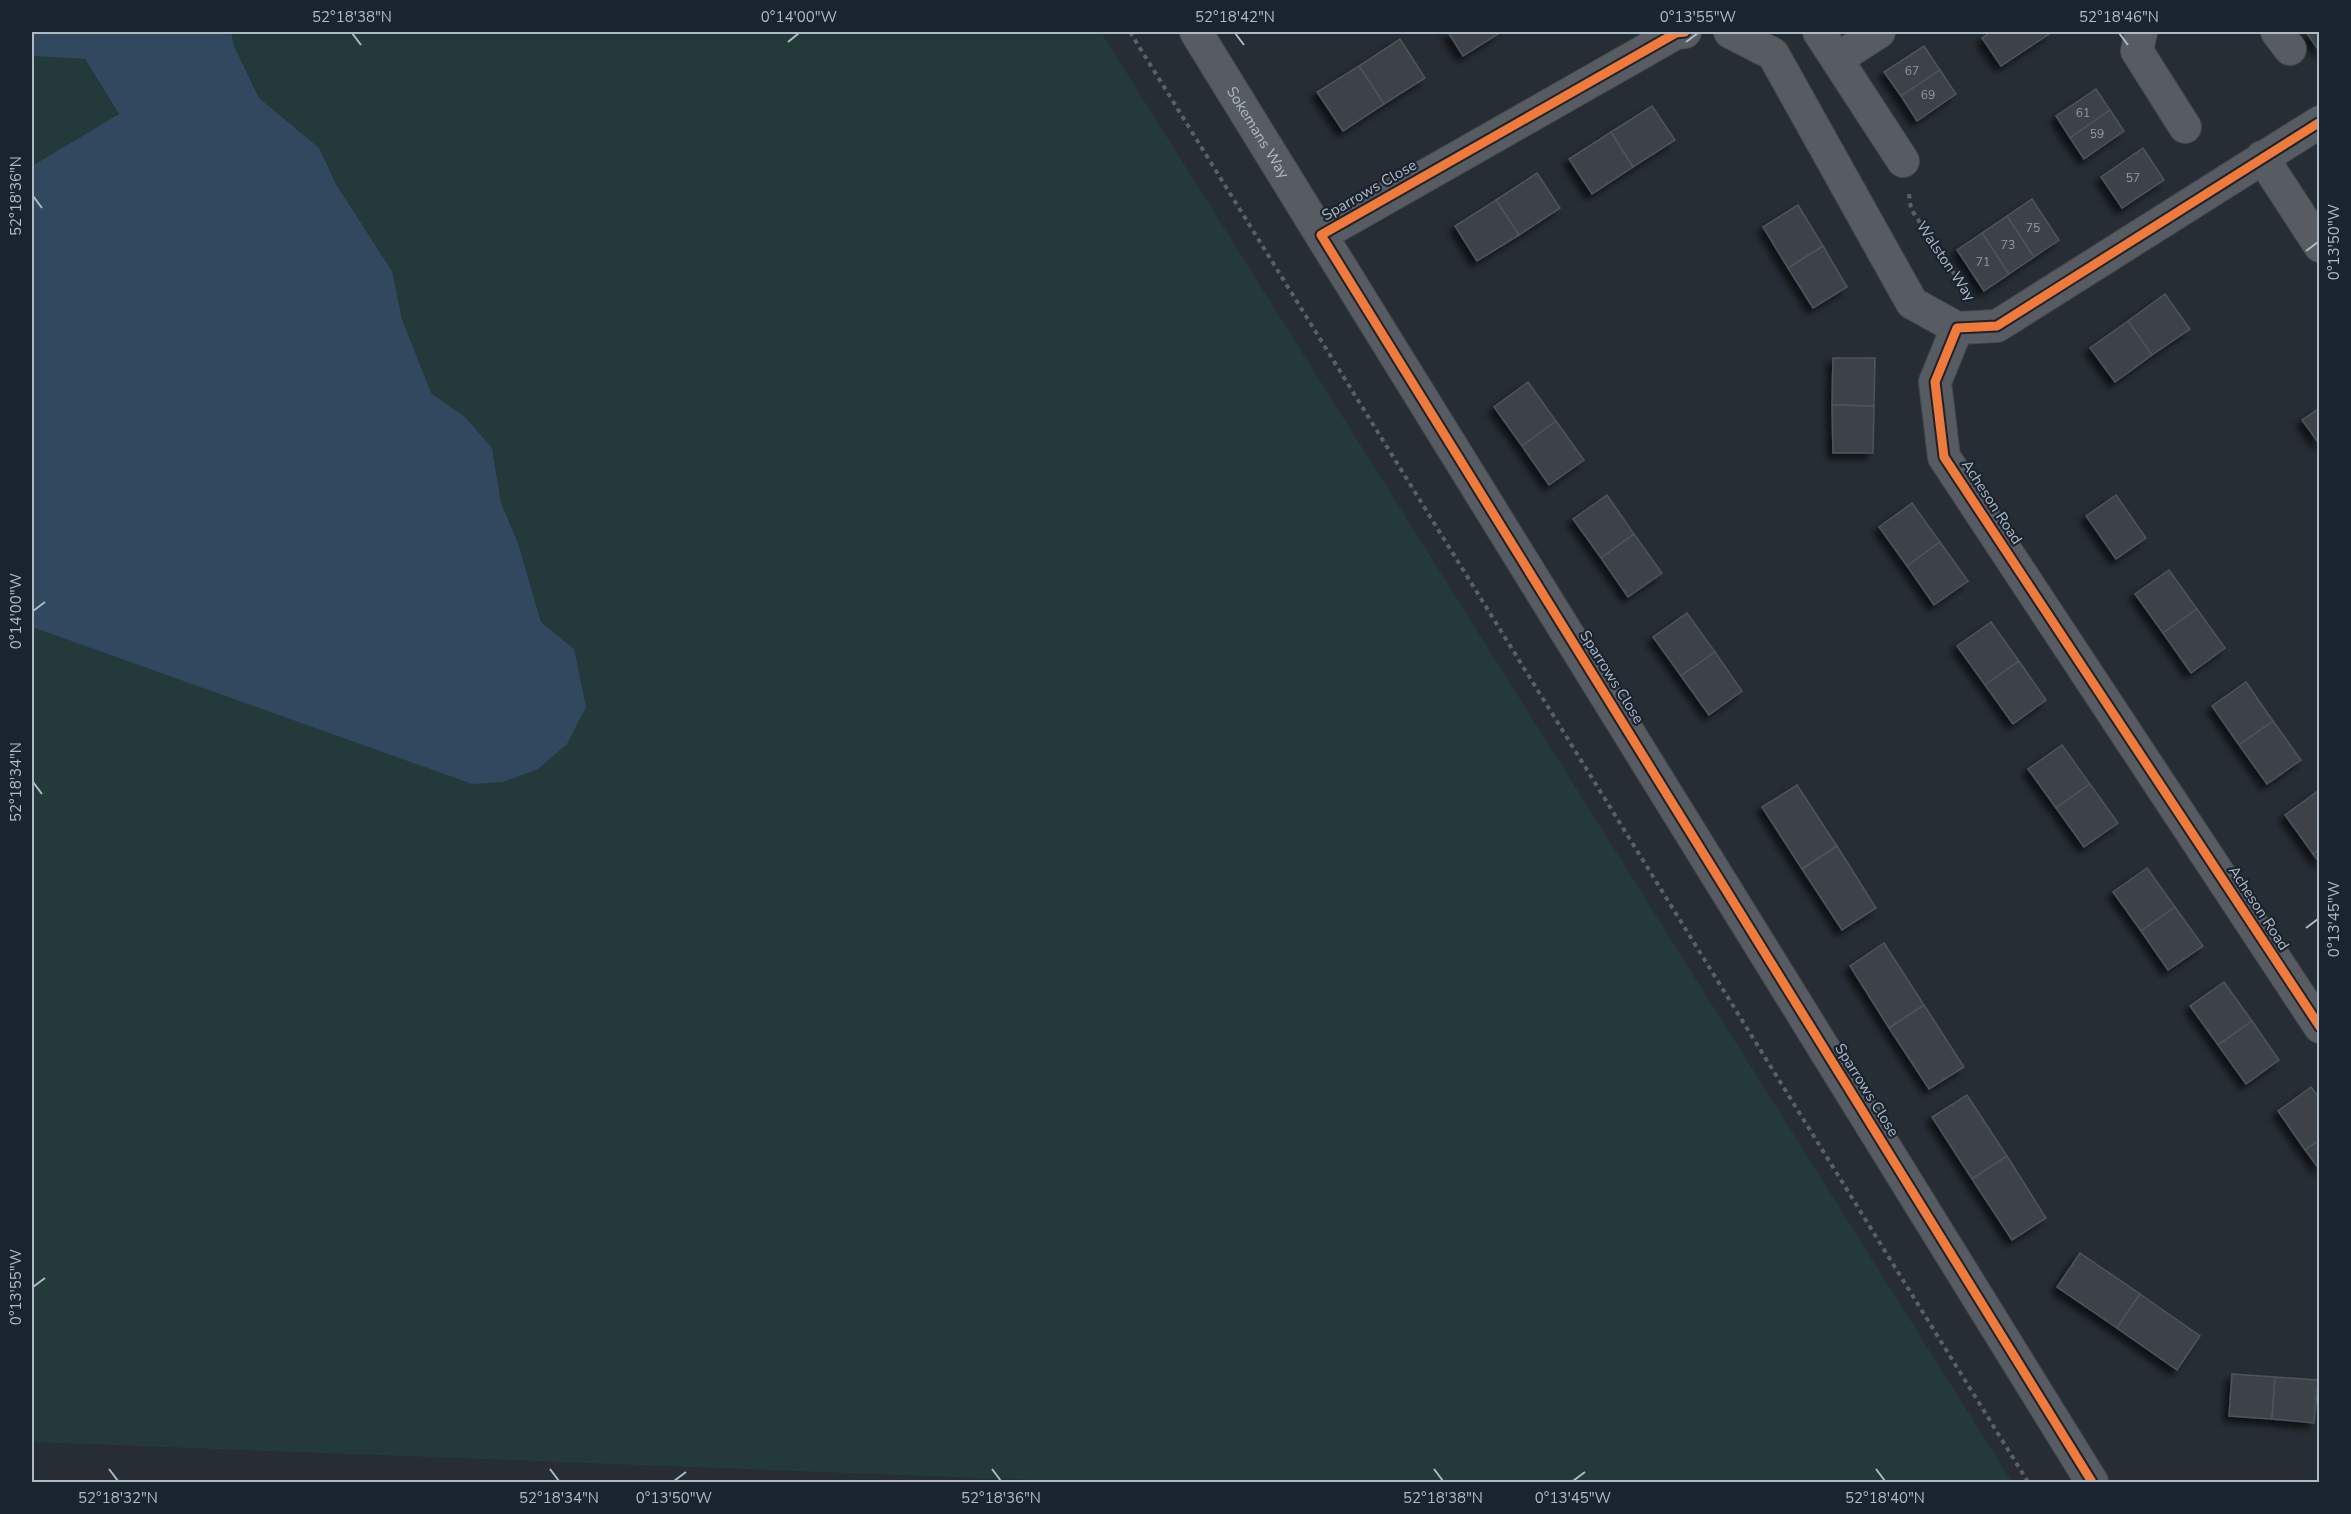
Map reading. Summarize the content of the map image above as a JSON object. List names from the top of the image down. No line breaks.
{"streets":{"street":["Sokemans Way","Sparrows Close","Acheson Road"],"path":["Walston Way"]},"crossings":[["Sokemans Way","Sparrows Close"]],"house_numbers":["67","69","61","59","57","75","73","71"],"coordinates":["52°18'38\"N","0°14'00\"W","52°18'42\"N","0°13'55\"W","52°18'46\"N","52°18'36\"N","0°13'50\"W","52°18'34\"N","0°13'45\"W","52°18'32\"N","52°18'40\"N"]}
